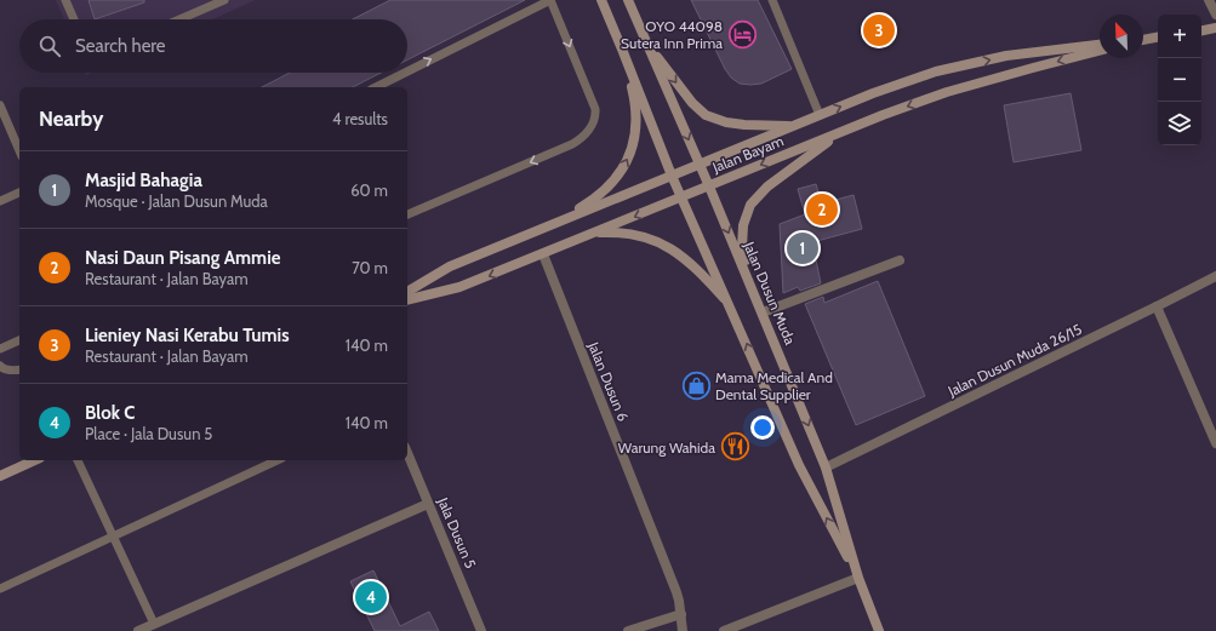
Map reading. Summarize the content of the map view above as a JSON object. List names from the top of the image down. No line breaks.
{"streets":{"main road":["Jalan Bayam","Jalan Dusun Muda"],"street":["Jalan Dusun Muda 26/15","Jalan Dusun 6","Jala Dusun 5"]},"crossings":[["Jalan Bayam","Jalan Dusun Muda"],["Jalan Bayam","Jalan Dusun 6"],["Jalan Dusun Muda","Jalan Dusun Muda 26/15"]],"places":{"hotel":["OYO 44098 Sutera Inn Prima"],"shop":["Mama Medical And Dental Supplier"],"restaurant":["Warung Wahida"]},"north":"top left","page":{"pins":["3","2","1","4"],"map_buttons":["+","−"],"search":"Search here","heading":["Nearby","4 results"],"list":[{"mark":"1","name":"Masjid Bahagia","note":"Mosque · Jalan Dusun Muda","value":"60 m"},{"mark":"2","name":"Nasi Daun Pisang Ammie","note":"Restaurant · Jalan Bayam","value":"70 m"},{"mark":"3","name":"Lieniey Nasi Kerabu Tumis","note":"Restaurant · Jalan Bayam","value":"140 m"},{"mark":"4","name":"Blok C","note":"Place · Jala Dusun 5","value":"140 m"}]}}
